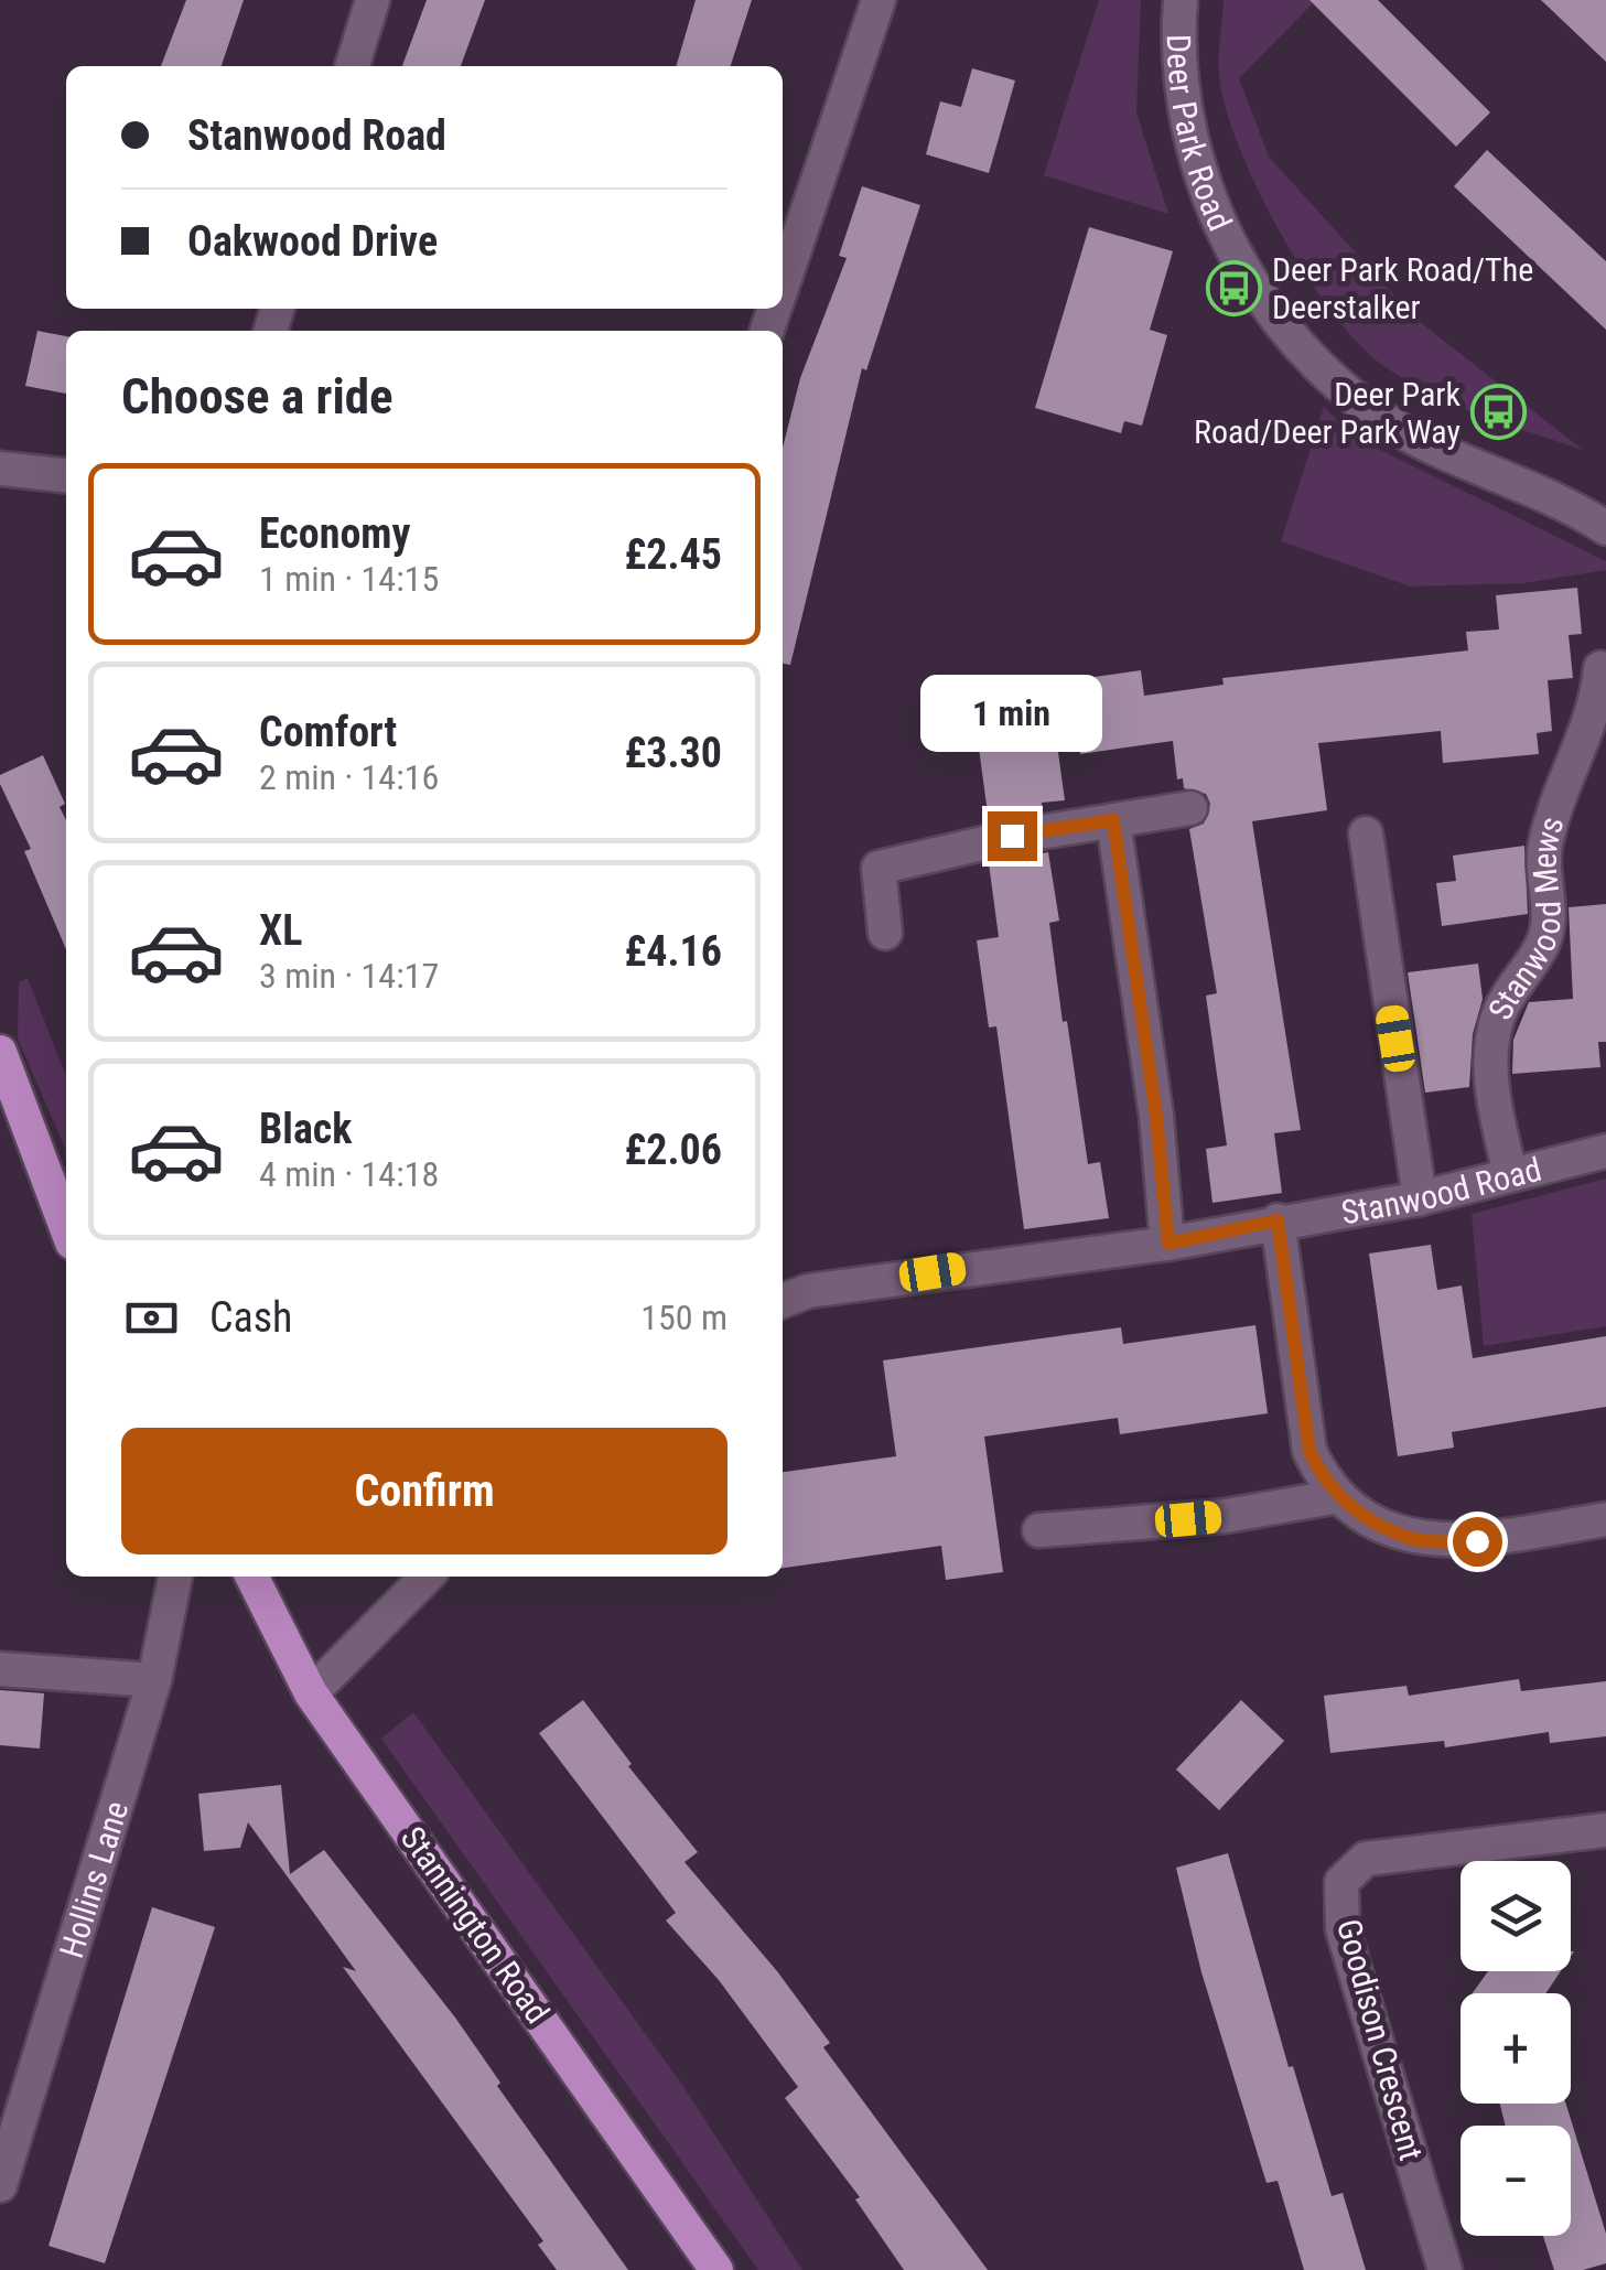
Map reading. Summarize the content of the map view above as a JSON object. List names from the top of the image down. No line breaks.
{"streets":{"main road":["Stannington Road"],"street":["Deer Park Road","Stanwood Mews","Stanwood Road","Hollins Lane","Goodison Crescent"]},"crossings":[["Stanwood Mews","Stanwood Road"]],"places":{"bus stop":["Deer Park Road/The Deerstalker","Deer Park Road/Deer Park Way"]},"page":{"banner":["Stanwood Road","Oakwood Drive"],"heading":"Choose a ride","list":[{"name":"Economy","note":"1 min · 14:15","value":"£2.45"},{"name":"Comfort","note":"2 min · 14:16","value":"£3.30"},{"name":"XL","note":"3 min · 14:17","value":"£4.16"},{"name":"Black","note":"4 min · 14:18","value":"£2.06"}],"bubble":"1 min","pay":["Cash","150 m"],"buttons":"Confirm","map_buttons":["+","−"]}}
